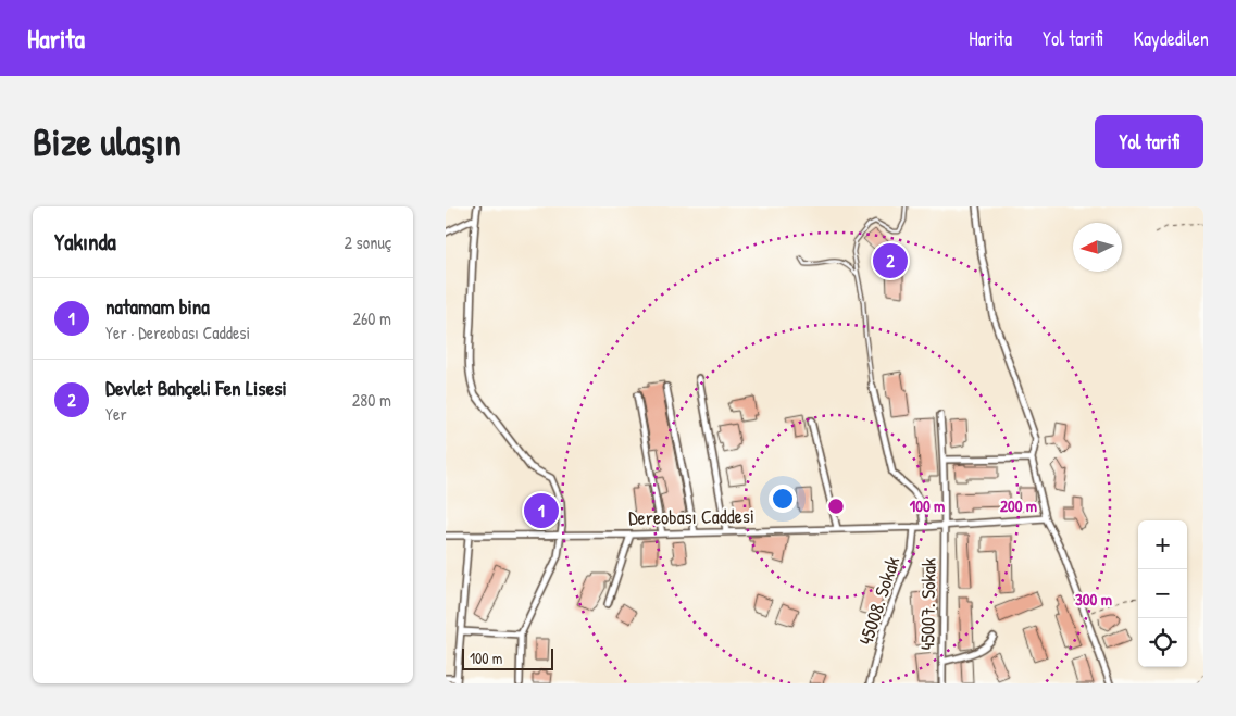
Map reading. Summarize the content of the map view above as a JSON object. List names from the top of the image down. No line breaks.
{"streets":{"street":["Dereobası Caddesi","45008. Sokak","45007. Sokak"]},"crossings":[["Dereobası Caddesi","45008. Sokak"],["Dereobası Caddesi","45007. Sokak"]],"scale_bar":"100 m","north":"left","page":{"header":"Harita","nav":["Harita","Yol tarifi","Kaydedilen"],"buttons":"Yol tarifi","title":"Bize ulaşın","heading":["Yakında","2 sonuç"],"pins":["2","1"],"list":[{"mark":"1","name":"natamam bina","note":"Yer · Dereobası Caddesi","value":"260 m"},{"mark":"2","name":"Devlet Bahçeli Fen Lisesi","note":"Yer","value":"280 m"}],"map_buttons":["+","−"],"scale":"100 m"},"rings":["100 m","200 m","300 m"]}
